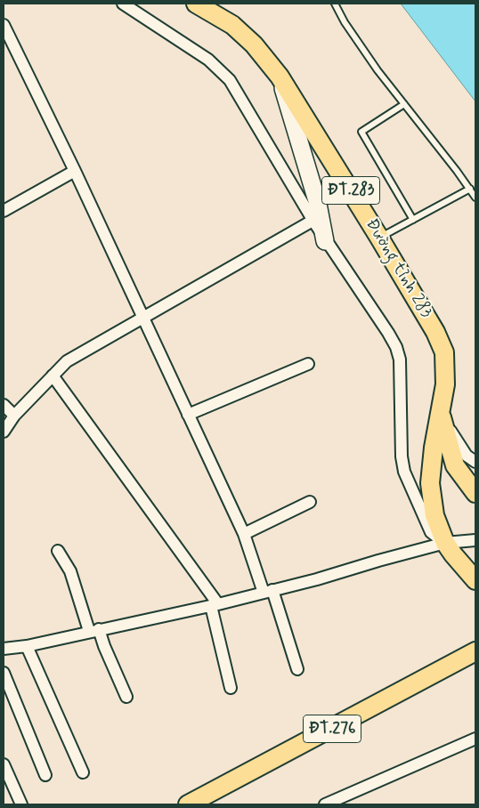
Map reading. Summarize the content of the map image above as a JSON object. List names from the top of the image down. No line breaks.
{"streets":{"main road":["ĐT.283","Đường tỉnh 283","ĐT.276"]}}
